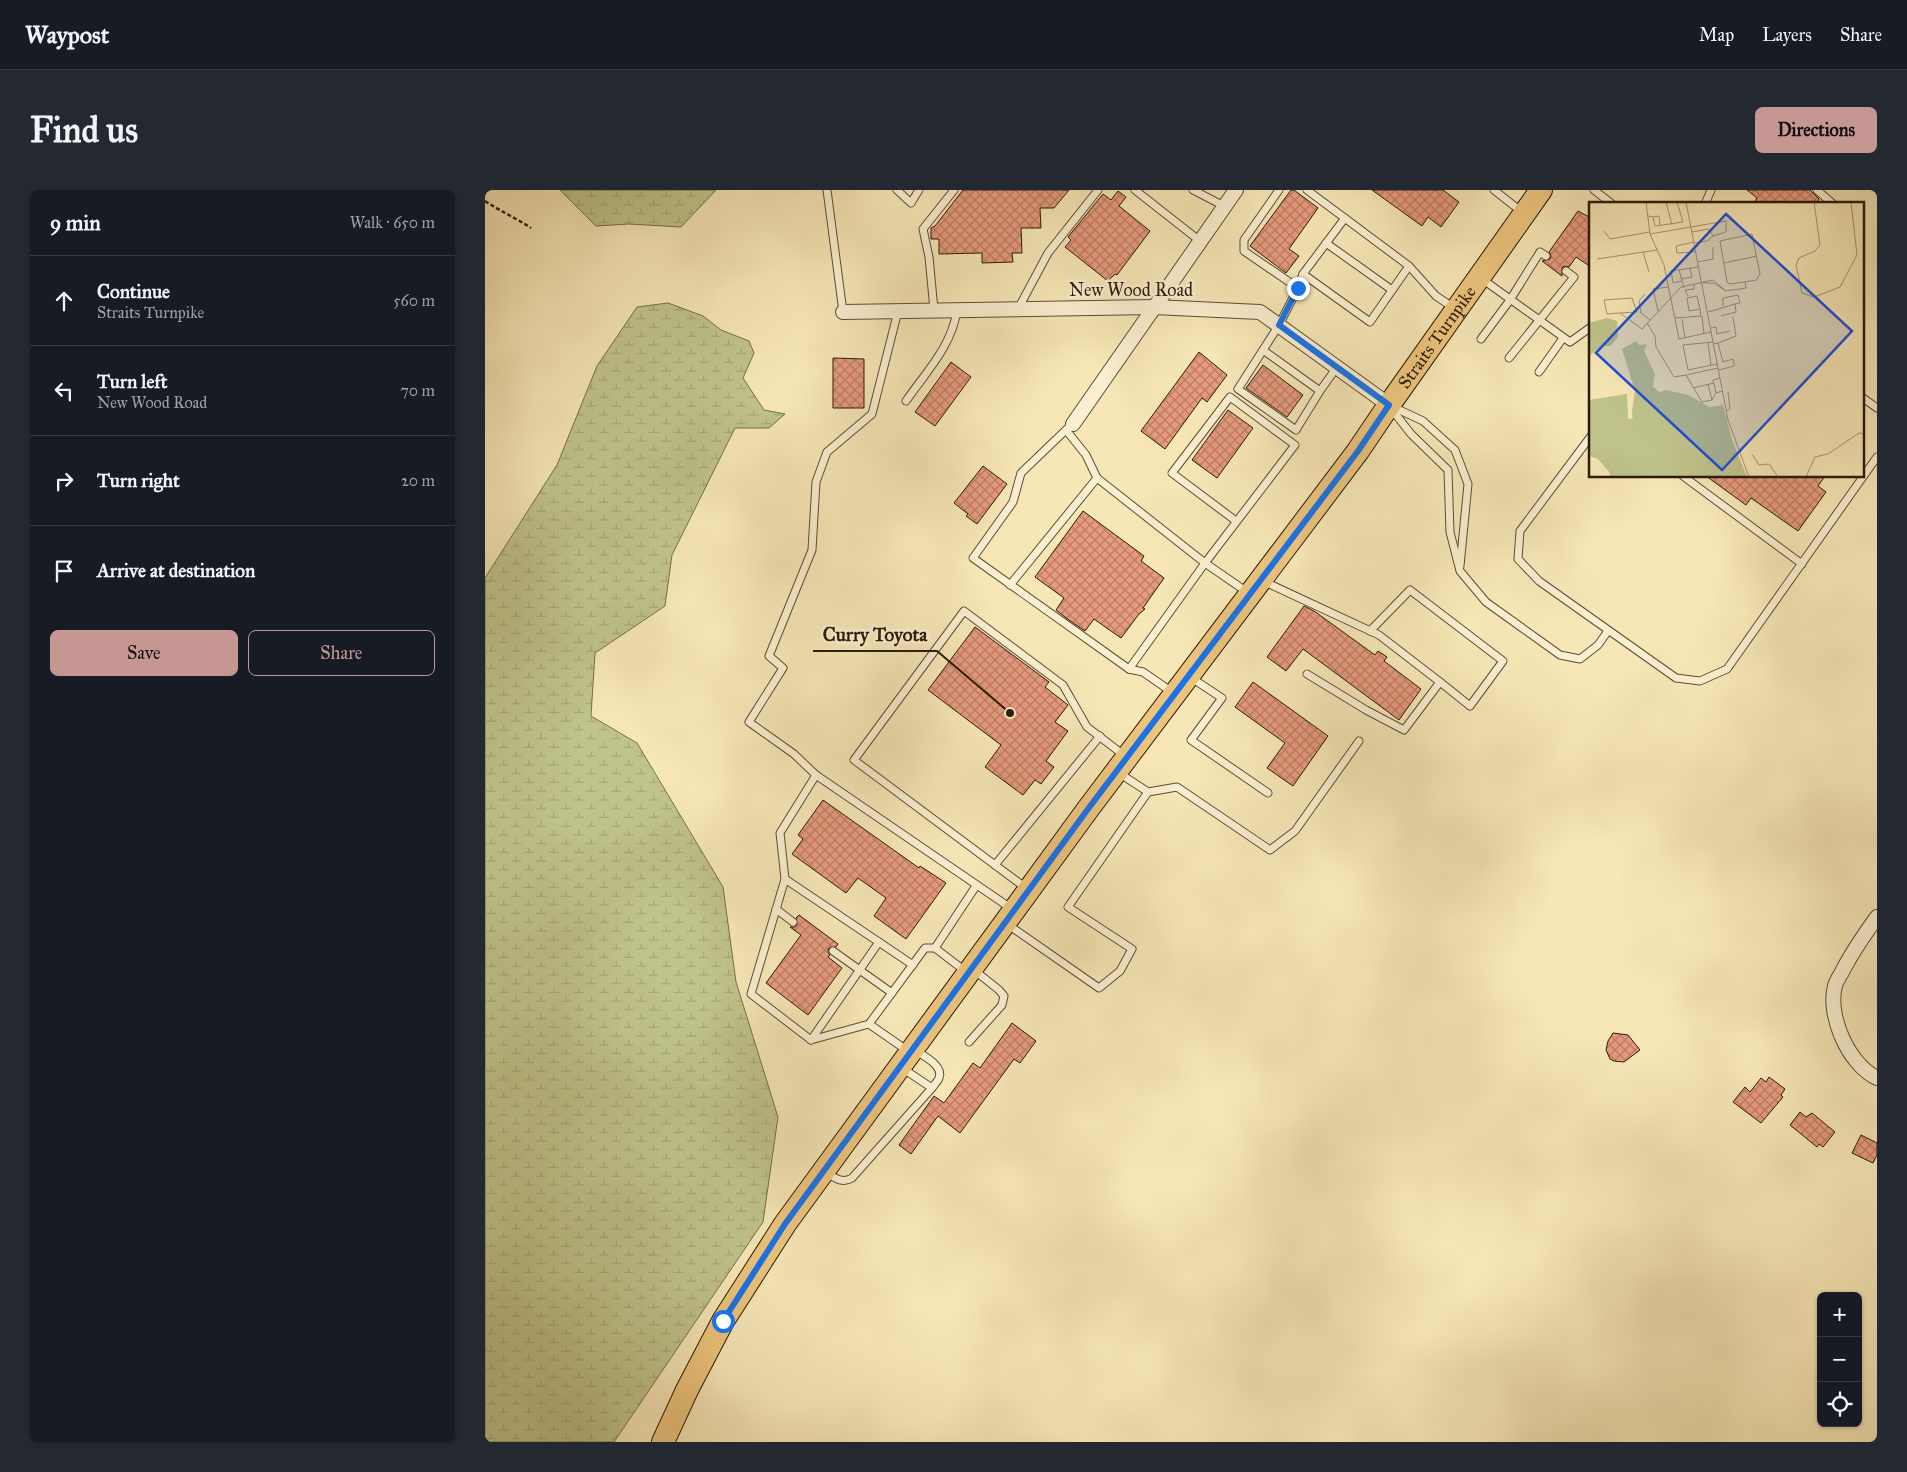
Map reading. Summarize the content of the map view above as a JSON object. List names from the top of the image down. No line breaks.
{"streets":{"main road":["Straits Turnpike"],"street":["New Wood Road"]},"crossings":[["New Wood Road","Straits Turnpike"]],"places":["Curry Toyota"],"page":{"header":"Waypost","nav":["Map","Layers","Share"],"buttons":["Directions",["Save","Share"]],"title":"Find us","heading":["9 min","Walk · 650 m"],"list":[["Continue","Straits Turnpike","560 m"],["Turn left","New Wood Road","70 m"],["Turn right","20 m"],"Arrive at destination"],"map_buttons":["+","−"]}}
